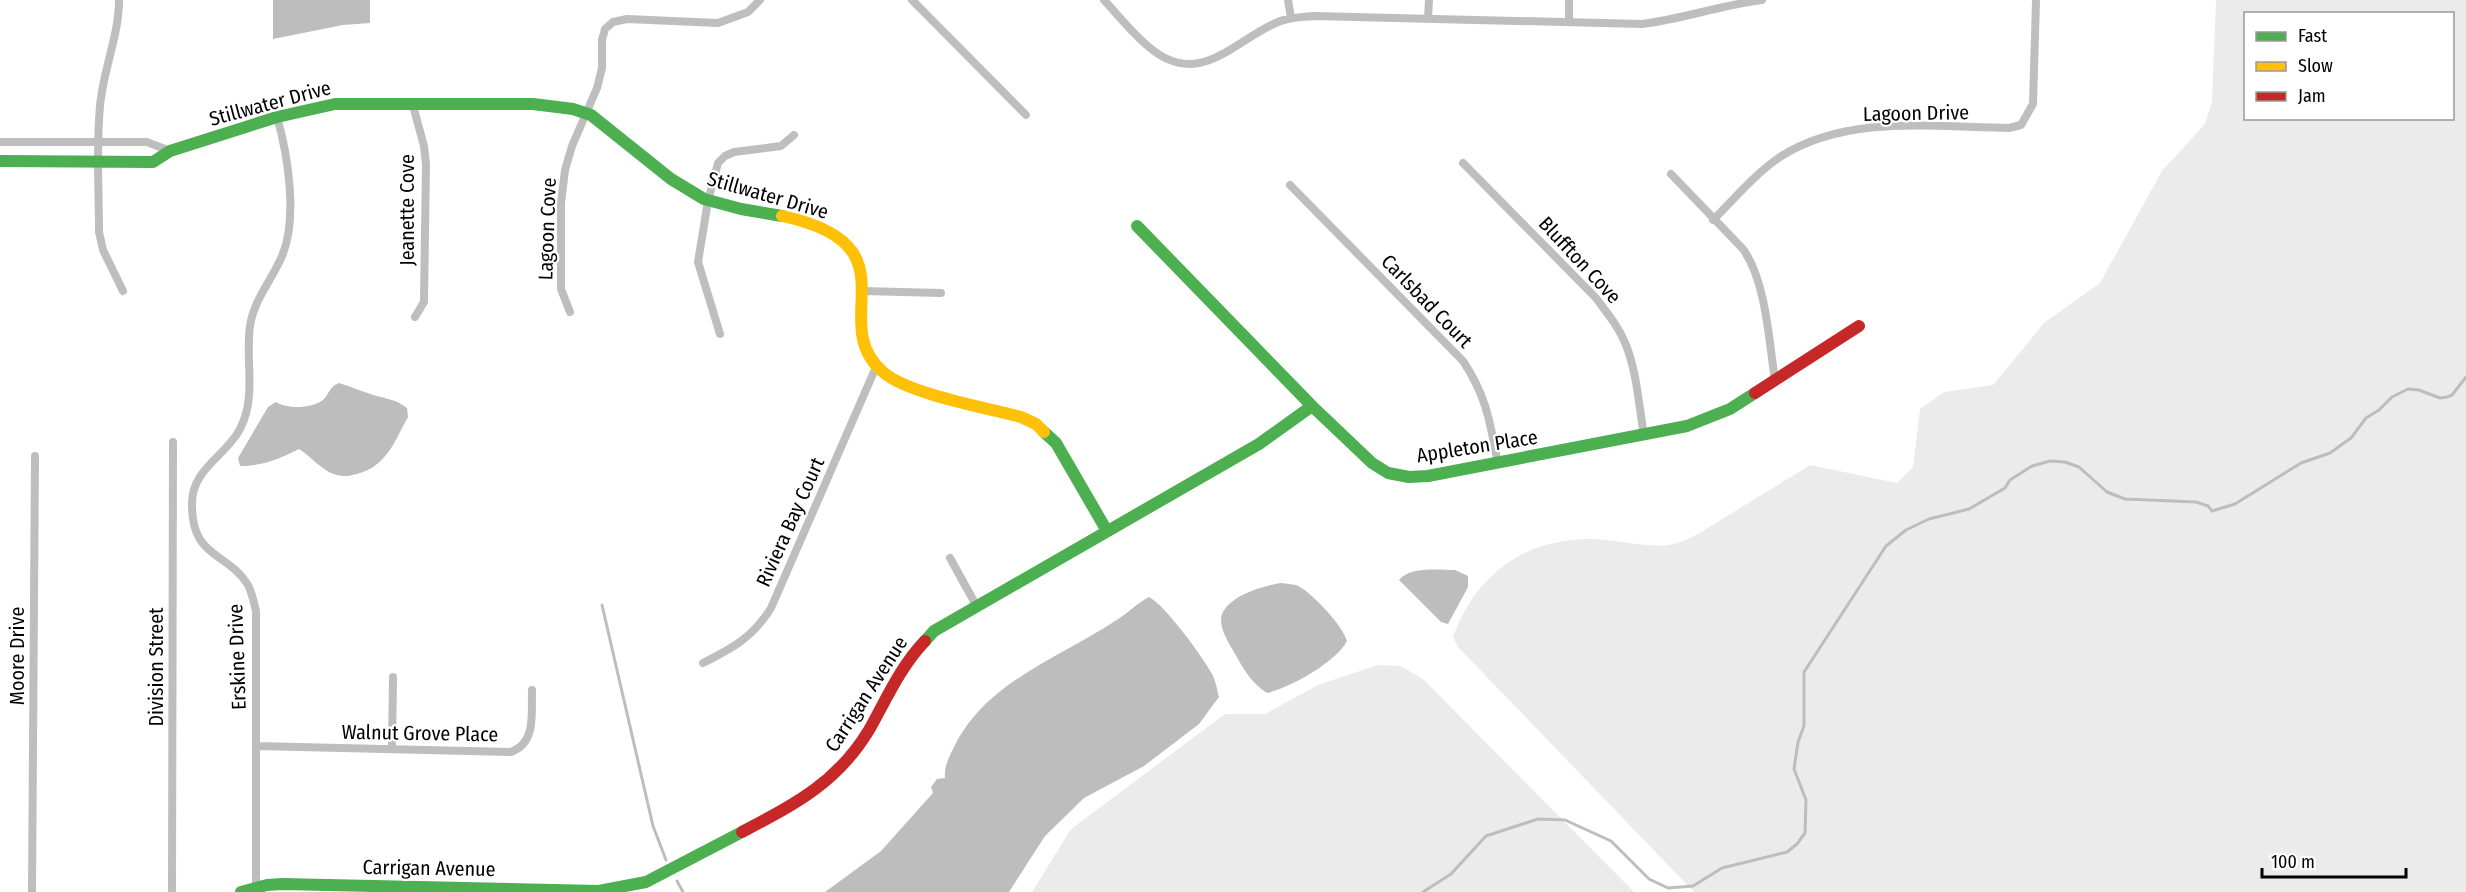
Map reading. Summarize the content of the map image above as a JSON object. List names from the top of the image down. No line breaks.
{"streets":{"street":["Stillwater Drive","Lagoon Drive","Jeanette Cove","Lagoon Cove","Bluffton Cove","Carlsbad Court","Appleton Place","Riviera Bay Court","Moore Drive","Erskine Drive","Division Street","Carrigan Avenue","Walnut Grove Place"]},"crossings":[["Stillwater Drive","Jeanette Cove"],["Stillwater Drive","Lagoon Cove"],["Stillwater Drive","Riviera Bay Court"],["Stillwater Drive","Erskine Drive"],["Stillwater Drive","Carrigan Avenue"],["Bluffton Cove","Appleton Place"],["Carlsbad Court","Appleton Place"],["Appleton Place","Carrigan Avenue"],["Erskine Drive","Carrigan Avenue"],["Erskine Drive","Walnut Grove Place"]],"legend":["Fast","Slow","Jam"],"scale_bar":"100 m"}
